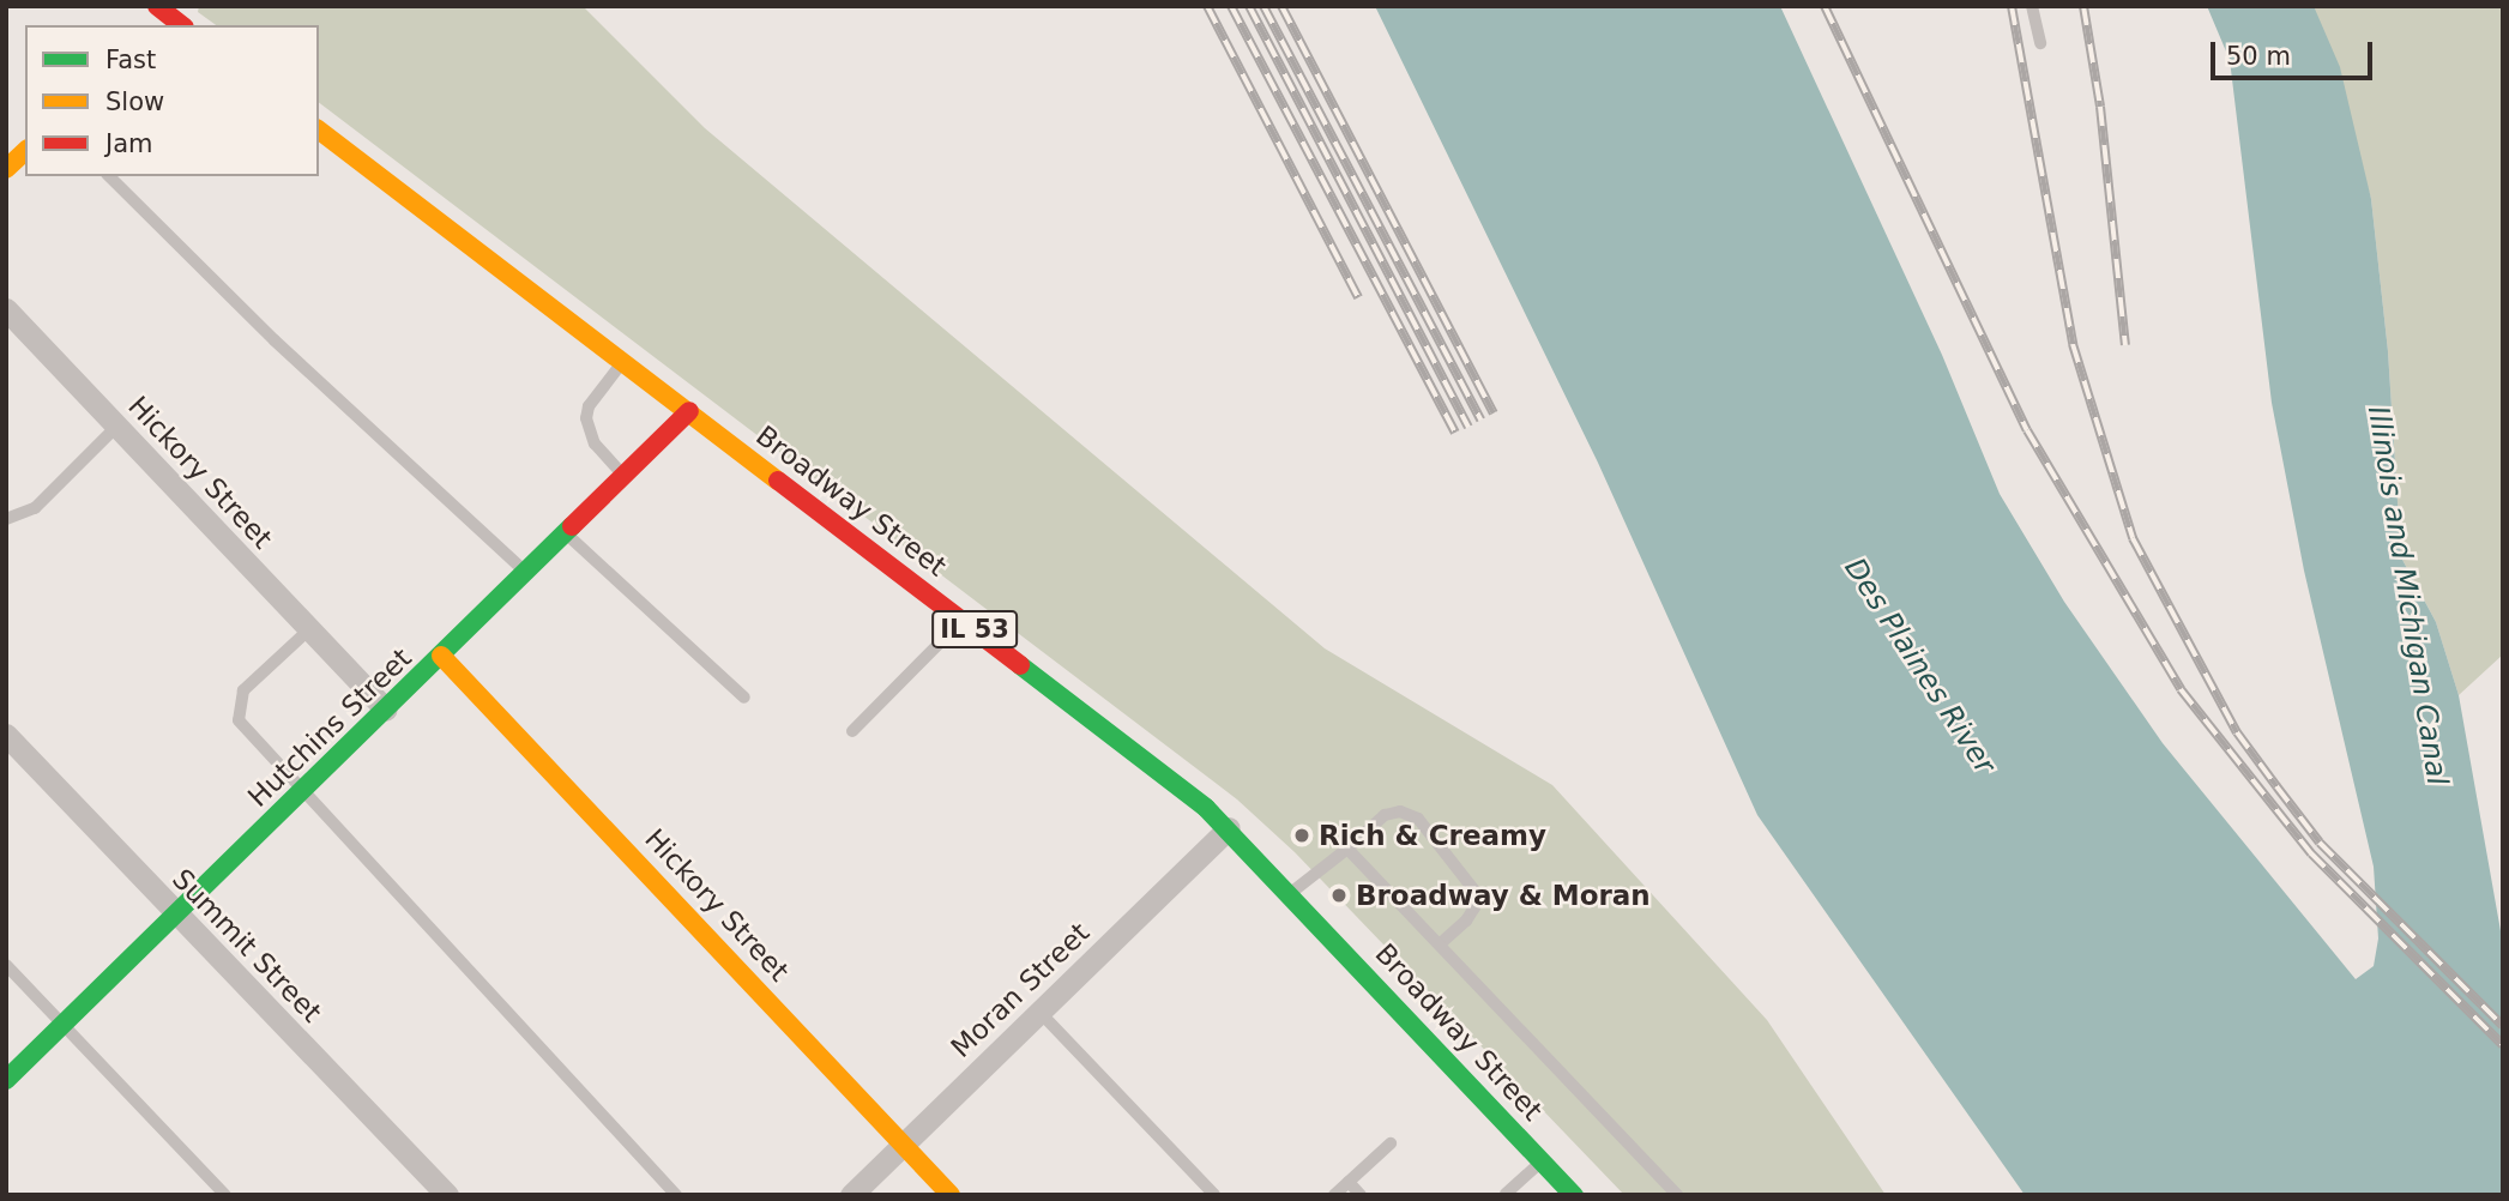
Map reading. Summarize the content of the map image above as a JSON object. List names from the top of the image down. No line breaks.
{"streets":{"street":["Hickory Street","Broadway Street","IL 53","Hutchins Street","Summit Street","Moran Street"]},"crossings":[["Hickory Street","Hutchins Street"],["Hickory Street","Moran Street"],["Broadway Street","Hutchins Street"],["Broadway Street","Moran Street"],["Hutchins Street","Summit Street"]],"water":["Illinois and Michigan Canal","Des Plaines River"],"places":["Rich & Creamy","Broadway & Moran"],"legend":["Fast","Slow","Jam"],"scale_bar":"50 m"}
